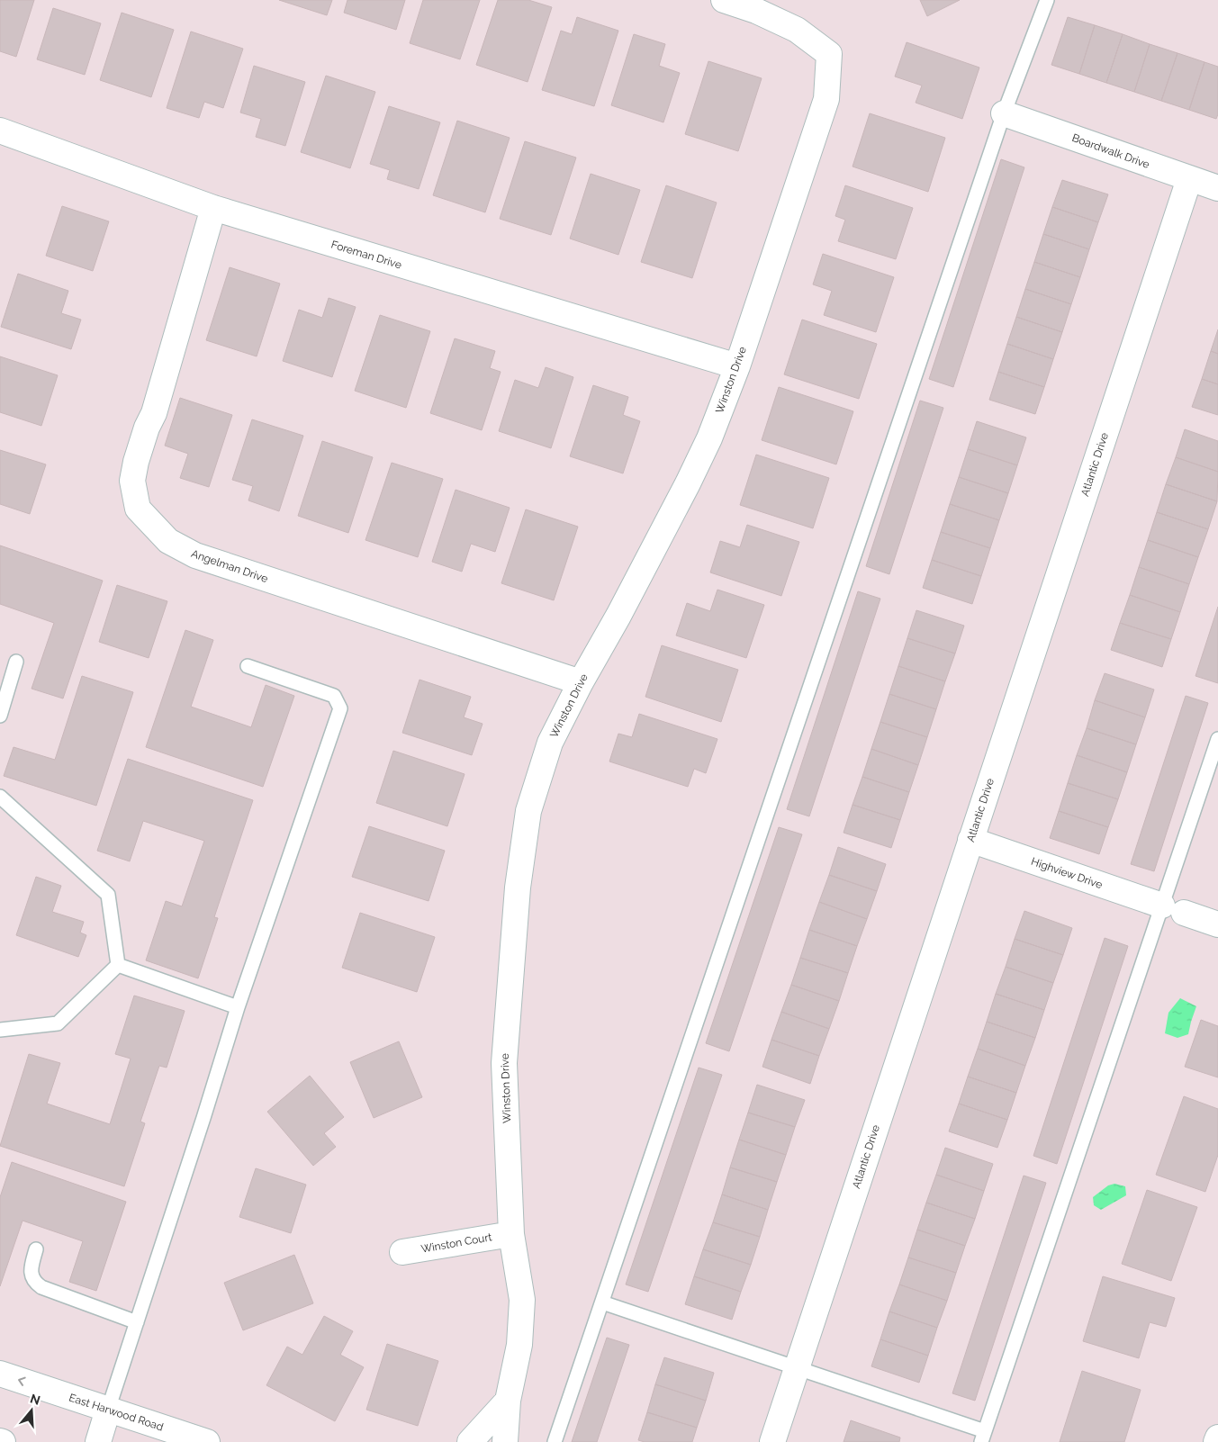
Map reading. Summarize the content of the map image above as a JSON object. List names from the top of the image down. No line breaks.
{"streets":{"street":["Boardwalk Drive","Foreman Drive","Winston Drive","Atlantic Drive","Angelman Drive","Highview Drive","Winston Court","East Harwood Road"]},"crossings":[["Boardwalk Drive","Atlantic Drive"],["Foreman Drive","Winston Drive"],["Foreman Drive","Angelman Drive"],["Winston Drive","Angelman Drive"],["Winston Drive","Winston Court"],["Atlantic Drive","Highview Drive"]],"one_way":["East Harwood Road"],"north":"top"}
